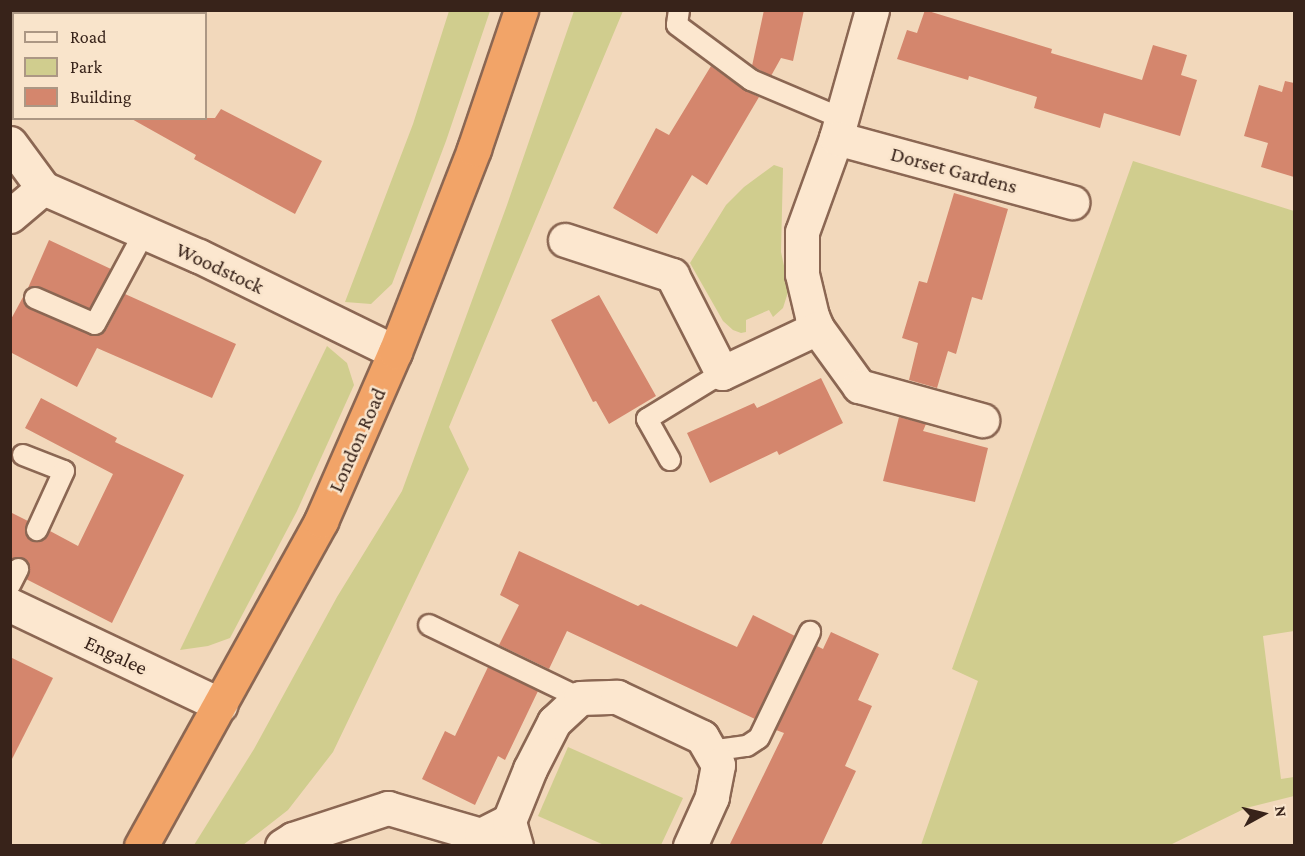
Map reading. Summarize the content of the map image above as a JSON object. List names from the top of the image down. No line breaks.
{"streets":{"highway":["London Road"],"street":["Dorset Gardens","Woodstock","Engalee"]},"crossings":[["Woodstock","London Road"],["London Road","Engalee"]],"legend":["Road","Park","Building"],"north":"right"}
